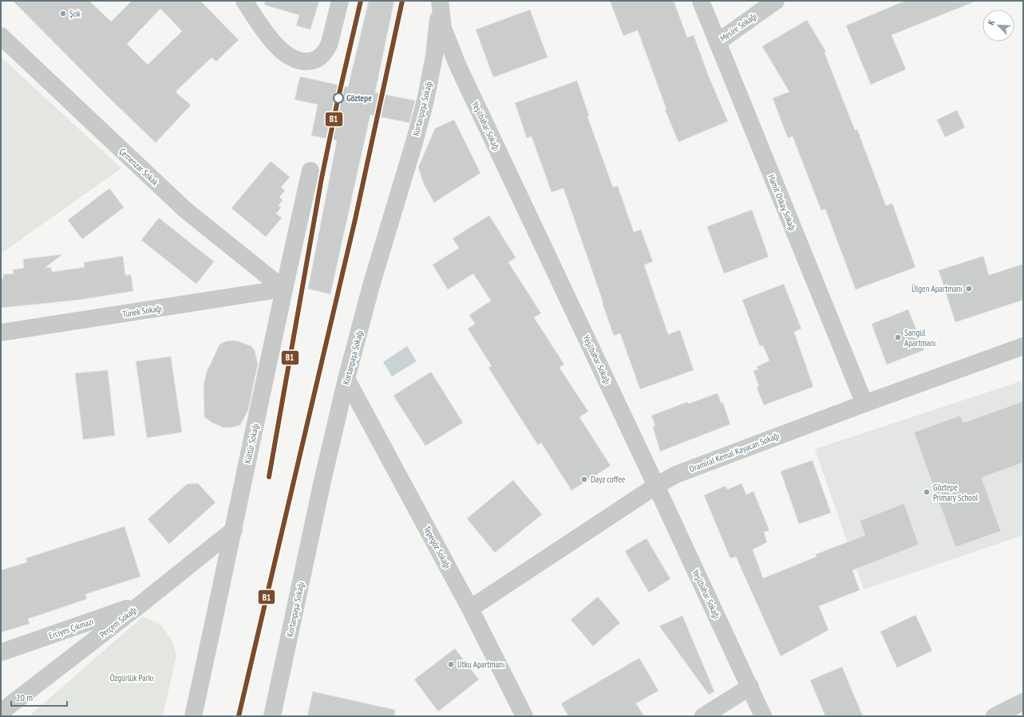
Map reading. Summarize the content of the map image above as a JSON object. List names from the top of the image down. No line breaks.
{"streets":{"street":["Mesire Sokağı","Kortanpaşa Sokağı","Yeşilbahar Sokağı","Çemenzar Sokak","Hamit Oskay Sokağı","Tünek Sokağı","Kültür Sokağı","Oramiral Kemal Kayacan Sokağı","Tepegöz Sokağı","Perçem Sokağı","Erciyes Çıkmazı"]},"crossings":[["Mesire Sokağı","Hamit Oskay Sokağı"],["Kortanpaşa Sokağı","Yeşilbahar Sokağı"],["Kortanpaşa Sokağı","Tepegöz Sokağı"],["Yeşilbahar Sokağı","Oramiral Kemal Kayacan Sokağı"],["Çemenzar Sokak","Tünek Sokağı"],["Çemenzar Sokak","Kültür Sokağı"],["Hamit Oskay Sokağı","Oramiral Kemal Kayacan Sokağı"],["Tünek Sokağı","Kültür Sokağı"],["Kültür Sokağı","Perçem Sokağı"],["Oramiral Kemal Kayacan Sokağı","Tepegöz Sokağı"],["Perçem Sokağı","Erciyes Çıkmazı"]],"parks":["Özgürlük Parkı"],"places":["Şok","Göztepe","Ülgen Apartmanı","Sarıgül Apartmanı","Dayz coffee","Göztepe Primary School","Utku Apartmanı"],"lines":["transit line B1"],"scale_bar":"20 m","north":"top left"}
